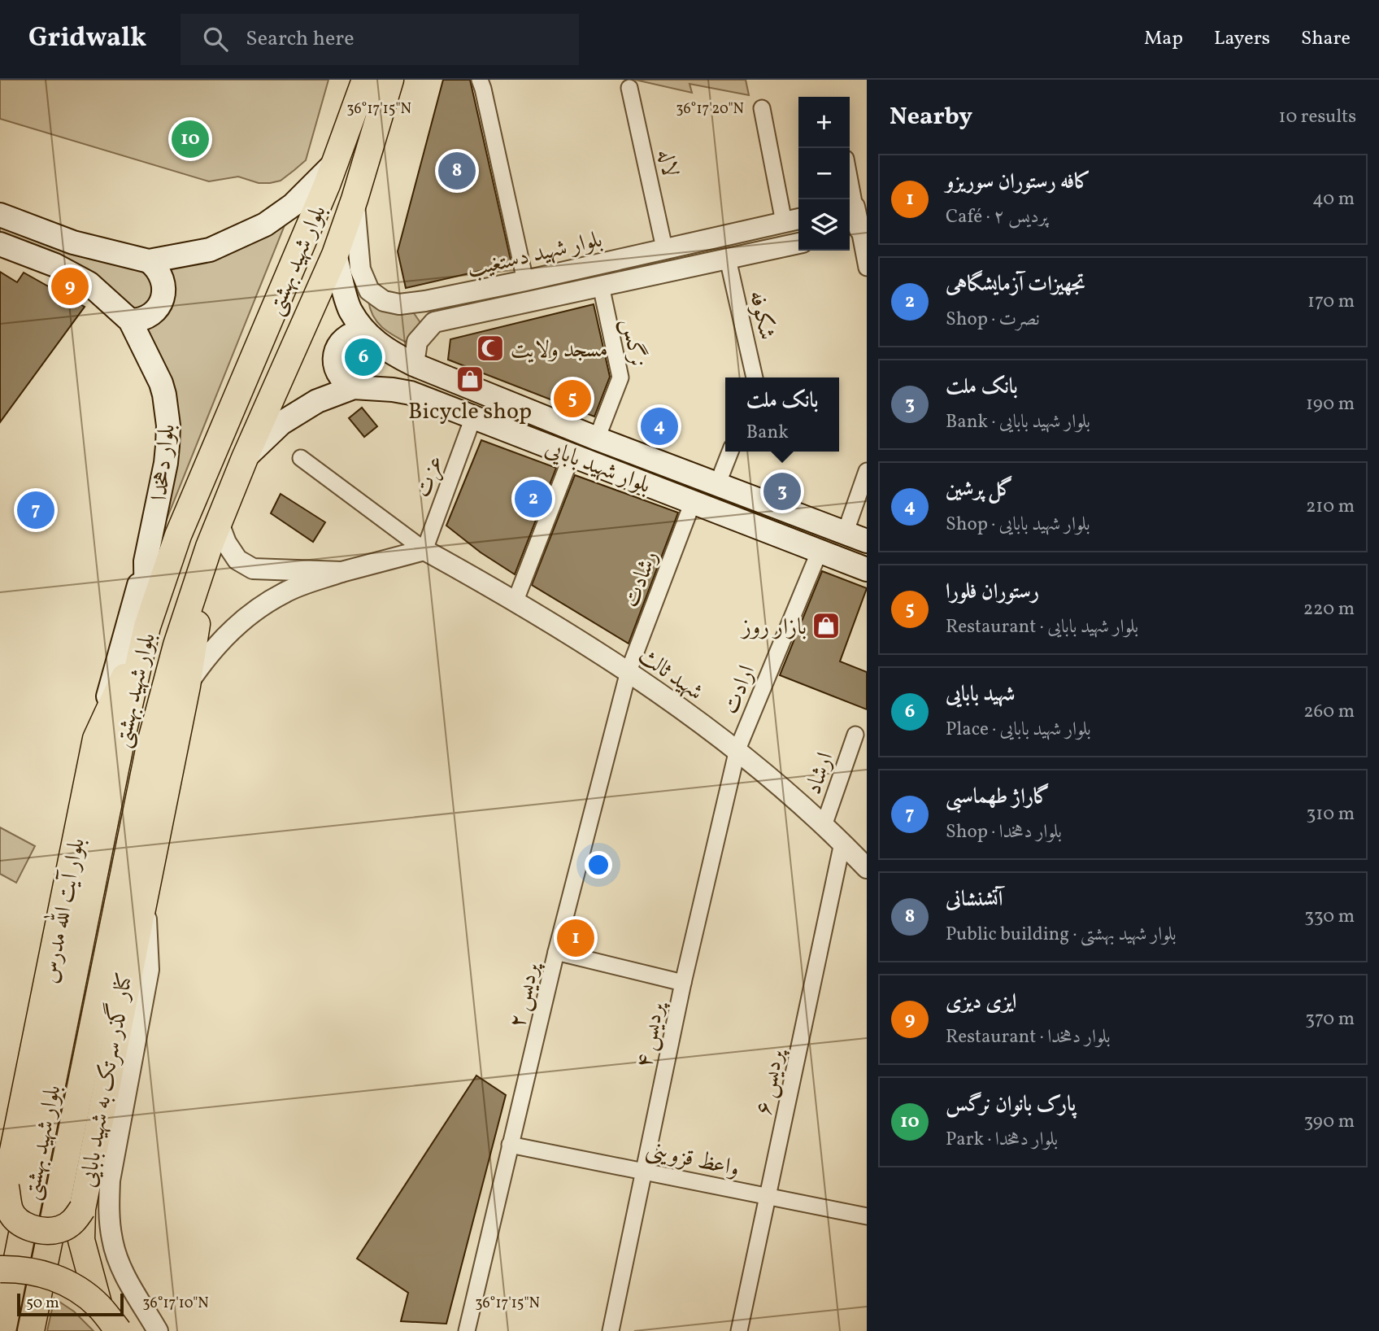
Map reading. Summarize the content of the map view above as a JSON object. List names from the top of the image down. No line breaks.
{"streets":{"main road":["بلوار شهید بهشتی","بلوار دهخدا","بلوار شهید بابایی","بلوار آیت الله مدرس"],"street":["لاله","بلوار شهید دستغیب","شکوفه","نرگس","عزت","رشادت","شهید ثالث","ارادت","ارشاد","پردیس ۲","پردیس ۴","کنار گذر سرتک به شهید بابایی","پردیس ۶","واعظ قزوینی"]},"crossings":[["لاله","بلوار شهید دستغیب"],["بلوار شهید دستغیب","بلوار شهید بهشتی"],["بلوار شهید دستغیب","شکوفه"],["بلوار شهید دستغیب","نرگس"],["بلوار شهید بهشتی","بلوار دهخدا"],["بلوار شهید بهشتی","بلوار شهید بابایی"],["بلوار شهید بهشتی","بلوار آیت الله مدرس"],["نرگس","بلوار شهید بابایی"],["بلوار دهخدا","بلوار آیت الله مدرس"],["بلوار شهید بابایی","عزت"],["بلوار شهید بابایی","رشادت"],["بلوار شهید بابایی","ارادت"],["عزت","شهید ثالث"],["رشادت","شهید ثالث"],["رشادت","پردیس ۲"],["شهید ثالث","ارادت"],["شهید ثالث","ارشاد"],["شهید ثالث","پردیس ۲"],["شهید ثالث","پردیس ۴"],["شهید ثالث","پردیس ۶"],["ارادت","پردیس ۴"],["پردیس ۲","واعظ قزوینی"],["پردیس ۴","واعظ قزوینی"],["پردیس ۶","واعظ قزوینی"]],"places":{"mosque":["مسجد ولایت"],"shop":["Bicycle shop","بازار روز"]},"scale_bar":"50 m","page":{"header":"Gridwalk","search":"Search here","nav":["Map","Layers","Share"],"heading":["Nearby","10 results"],"map_buttons":["+","−"],"pins":["10","8","9","6","5","4","3","2","7","1"],"list":[{"mark":"1","name":"کافه رستوران سوریزو","note":"Café · پردیس ۲","value":"40 m"},{"mark":"2","name":"تجهیزات آزمایشگاهی","note":"Shop · نصرت","value":"170 m"},{"mark":"3","name":"بانک ملت","note":"Bank · بلوار شهید بابایی","value":"190 m"},{"mark":"4","name":"گل پرشین","note":"Shop · بلوار شهید بابایی","value":"210 m"},{"mark":"5","name":"رستوران فلورا","note":"Restaurant · بلوار شهید بابایی","value":"220 m"},{"mark":"6","name":"شهید بابایی","note":"Place · بلوار شهید بابایی","value":"260 m"},{"mark":"7","name":"گاراژ طهماسبی","note":"Shop · بلوار دهخدا","value":"310 m"},{"mark":"8","name":"آتشنشانی","note":"Public building · بلوار شهید بهشتی","value":"330 m"},{"mark":"9","name":"ایزی دیزی","note":"Restaurant · بلوار دهخدا","value":"370 m"},{"mark":"10","name":"پارک بانوان نرگس","note":"Park · بلوار دهخدا","value":"390 m"}],"popup":["بانک ملت","Bank"],"scale":"50 m"},"coordinates":["36°17'15\"N","36°17'20\"N","36°17'10\"N"]}
